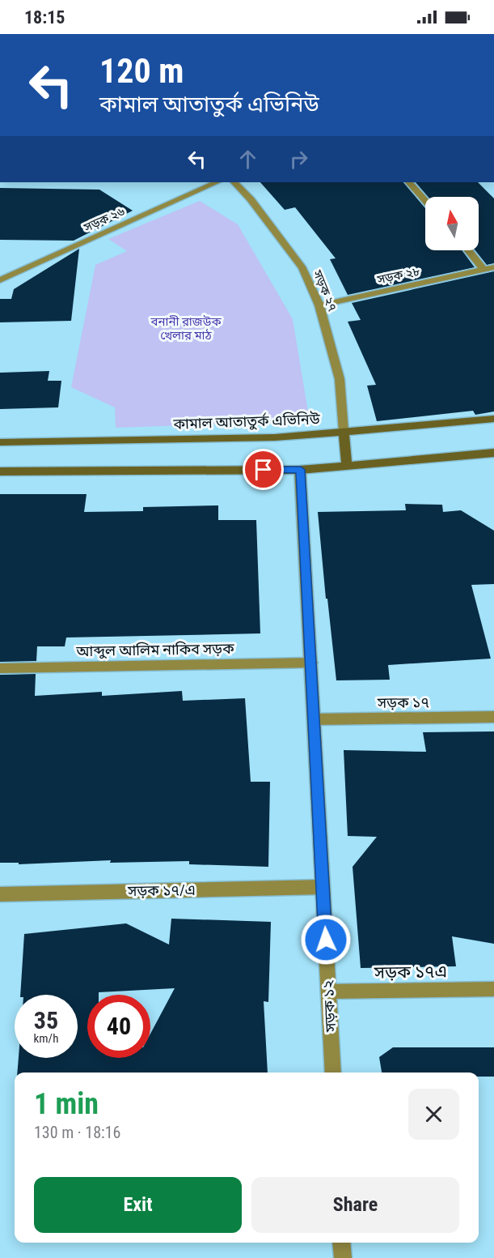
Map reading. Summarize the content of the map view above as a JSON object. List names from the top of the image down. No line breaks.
{"streets":{"main road":["কামাল আতাতুর্ক এভিনিউ"],"street":["সড়ক ২৬","সড়ক ২৮","সড়ক ২৭","আব্দুল আলিম নাকিব সড়ক","সড়ক ১৭","সড়ক ১৭/এ","সড়ক ১৭এ","সড়ক ১২"]},"crossings":[["সড়ক ২৮","সড়ক ২৭"],["সড়ক ২৭","কামাল আতাতুর্ক এভিনিউ"],["আব্দুল আলিম নাকিব সড়ক","সড়ক ১২"],["সড়ক ১৭","সড়ক ১২"],["সড়ক ১৭/এ","সড়ক ১২"],["সড়ক ১৭এ","সড়ক ১২"]],"parks":["বনানী রাজউক খেলার মাঠ"],"north":"top","page":{"status":"18:15","turn":["120 m","কামাল আতাতুর্ক এভিনিউ"],"speed":"35 km/h","limit":"40","heading":["1 min","130 m · 18:16"],"buttons":["Exit","Share"]}}
